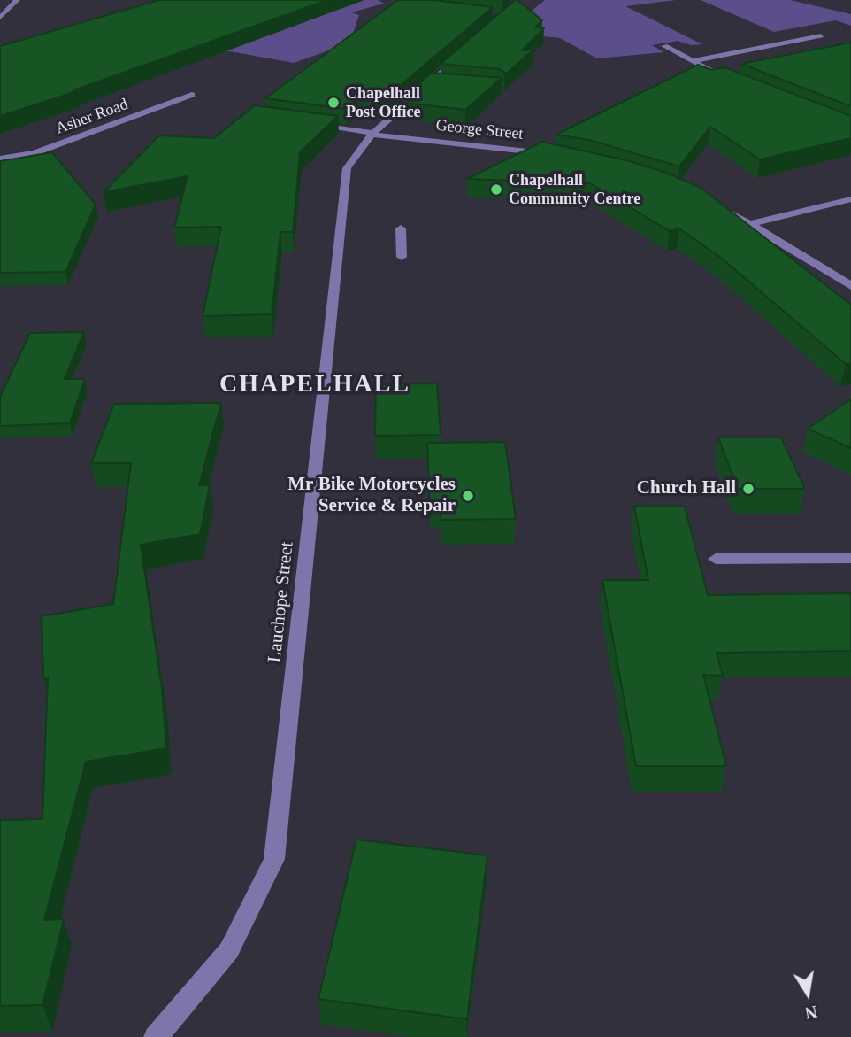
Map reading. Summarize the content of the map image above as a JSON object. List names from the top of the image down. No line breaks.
{"streets":{"street":["Asher Road","George Street","Lauchope Street"]},"crossings":[["George Street","Lauchope Street"]],"districts":["CHAPELHALL"],"places":["Chapelhall Post Office","Chapelhall Community Centre","Church Hall","Mr Bike Motorcycles Service & Repair"],"north":"bottom"}
